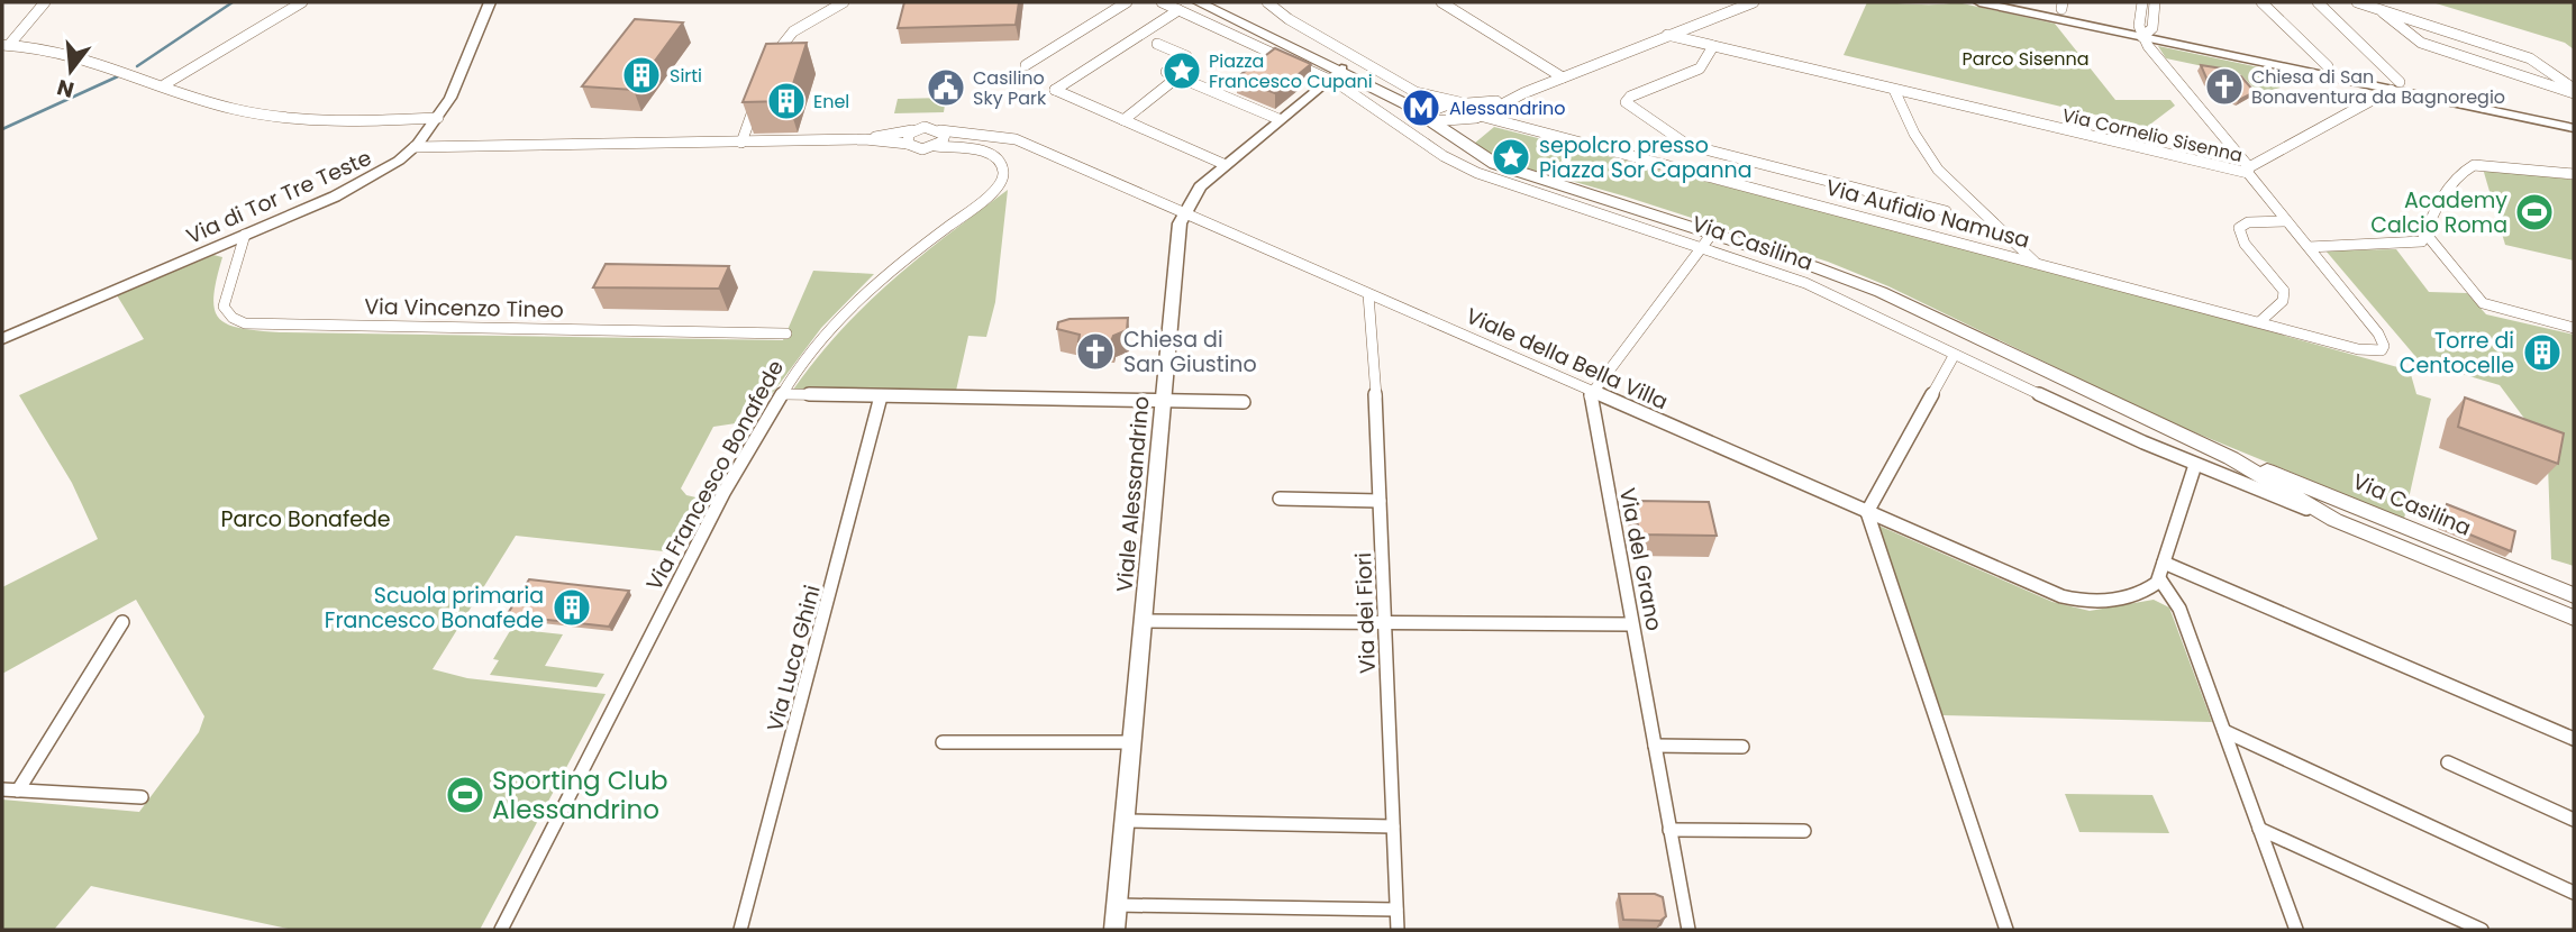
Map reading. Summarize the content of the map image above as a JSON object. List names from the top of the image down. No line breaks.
{"streets":{"main road":["Via Casilina"],"street":["Via Cornelio Sisenna","Via di Tor Tre Teste","Via Aufidio Namusa","Via Vincenzo Tineo","Viale della Bella Villa","Via Francesco Bonafede","Viale Alessandrino","Via del Grano","Via dei Fiori","Via Luca Ghini"]},"crossings":[["Via di Tor Tre Teste","Via Vincenzo Tineo"],["Via di Tor Tre Teste","Viale della Bella Villa"],["Via Casilina","Viale Alessandrino"],["Viale della Bella Villa","Via Francesco Bonafede"],["Viale della Bella Villa","Viale Alessandrino"],["Viale della Bella Villa","Via del Grano"],["Viale della Bella Villa","Via dei Fiori"]],"parks":["Parco Sisenna","Parco Bonafede"],"places":{"place":["Piazza Francesco Cupani","sepolcro presso Piazza Sor Capanna"],"building":["Sirti","Enel","Torre di Centocelle","Scuola primaria Francesco Bonafede"],"church":["Chiesa di San Bonaventura da Bagnoregio","Chiesa di San Giustino"],"public building":["Casilino Sky Park"],"metro station":["Alessandrino"],"sports":["Academy Calcio Roma","Sporting Club Alessandrino"]},"north":"bottom"}
